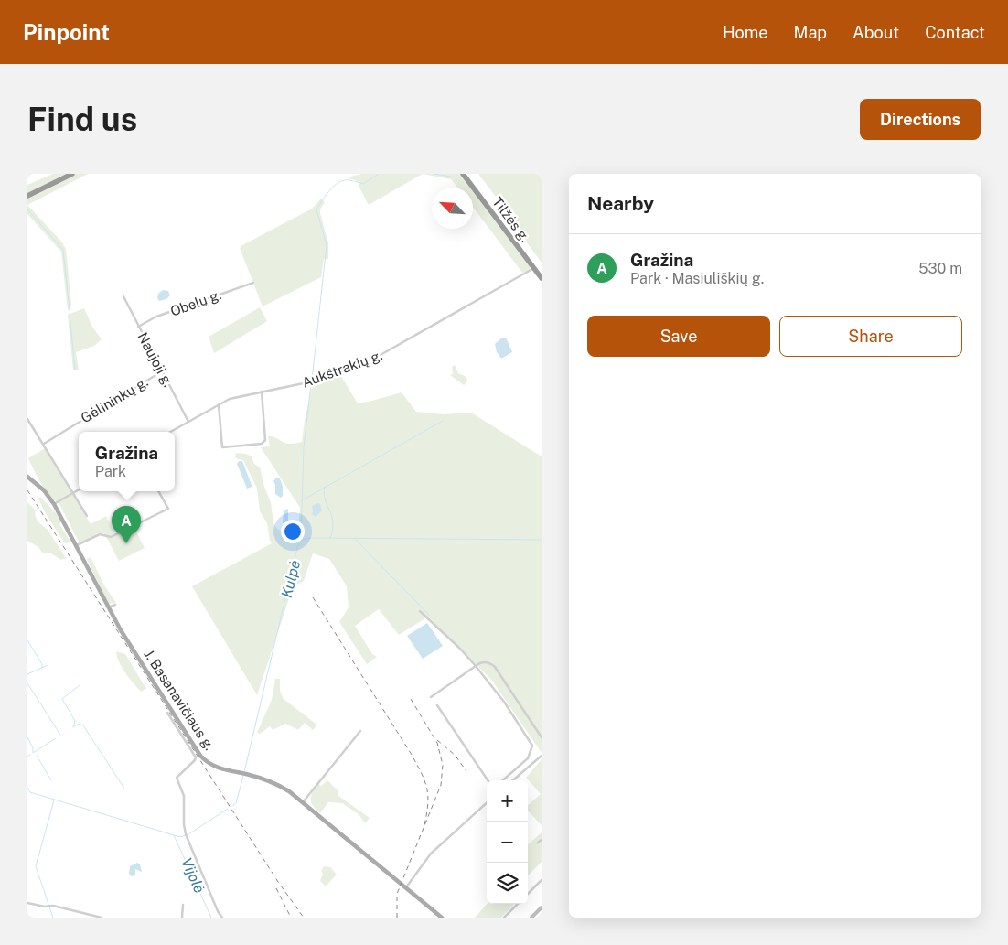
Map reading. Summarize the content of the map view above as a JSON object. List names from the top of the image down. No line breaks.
{"streets":{"highway":["Tilžės g."],"main road":["J. Basanavičiaus g."],"street":["Obelų g.","Naujoji g.","Aukštrakių g.","Gėlininkų g."]},"crossings":[["Tilžės g.","Aukštrakių g."],["Obelų g.","Naujoji g."],["Naujoji g.","Aukštrakių g."],["Naujoji g.","Gėlininkų g."]],"water":["Kulpė","Vijolė"],"north":"top left","page":{"header":"Pinpoint","nav":["Home","Map","About","Contact"],"buttons":["Directions",["Save","Share"]],"title":"Find us","heading":"Nearby","list":[{"mark":"A","name":"Gražina","note":"Park · Masiuliškių g.","value":"530 m"}],"popup":["Gražina","Park"],"pins":"A","map_buttons":["+","−"]}}
